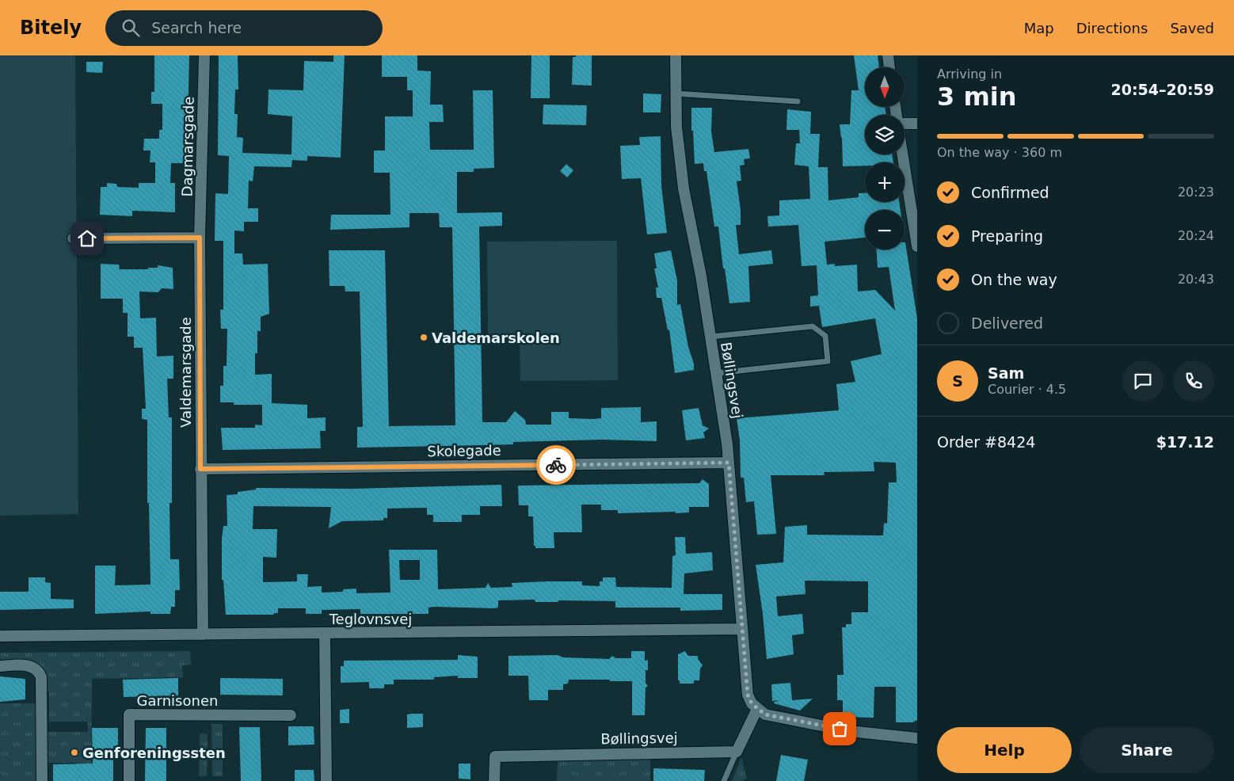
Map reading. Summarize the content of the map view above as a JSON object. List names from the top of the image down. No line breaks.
{"streets":{"street":["Dagmarsgade","Valdemarsgade","Bøllingsvej","Skolegade","Teglovnsvej","Garnisonen"]},"crossings":[["Dagmarsgade","Valdemarsgade"],["Valdemarsgade","Skolegade"],["Valdemarsgade","Teglovnsvej"],["Bøllingsvej","Skolegade"],["Bøllingsvej","Teglovnsvej"]],"places":["Valdemarskolen","Genforeningssten"],"north":"bottom","page":{"header":"Bitely","search":"Search here","nav":["Map","Directions","Saved"],"heading":["3 min","Arriving in","20:54–20:59"],"panel":["Sam","Courier · 4.5","Order #8424","$17.12"],"map_buttons":["+","−"],"bar":"On the way · 360 m","list":[["Confirmed","20:23"],["Preparing","20:24"],["On the way","20:43"],"Delivered"],"round":"S","buttons":["Help","Share"]}}
